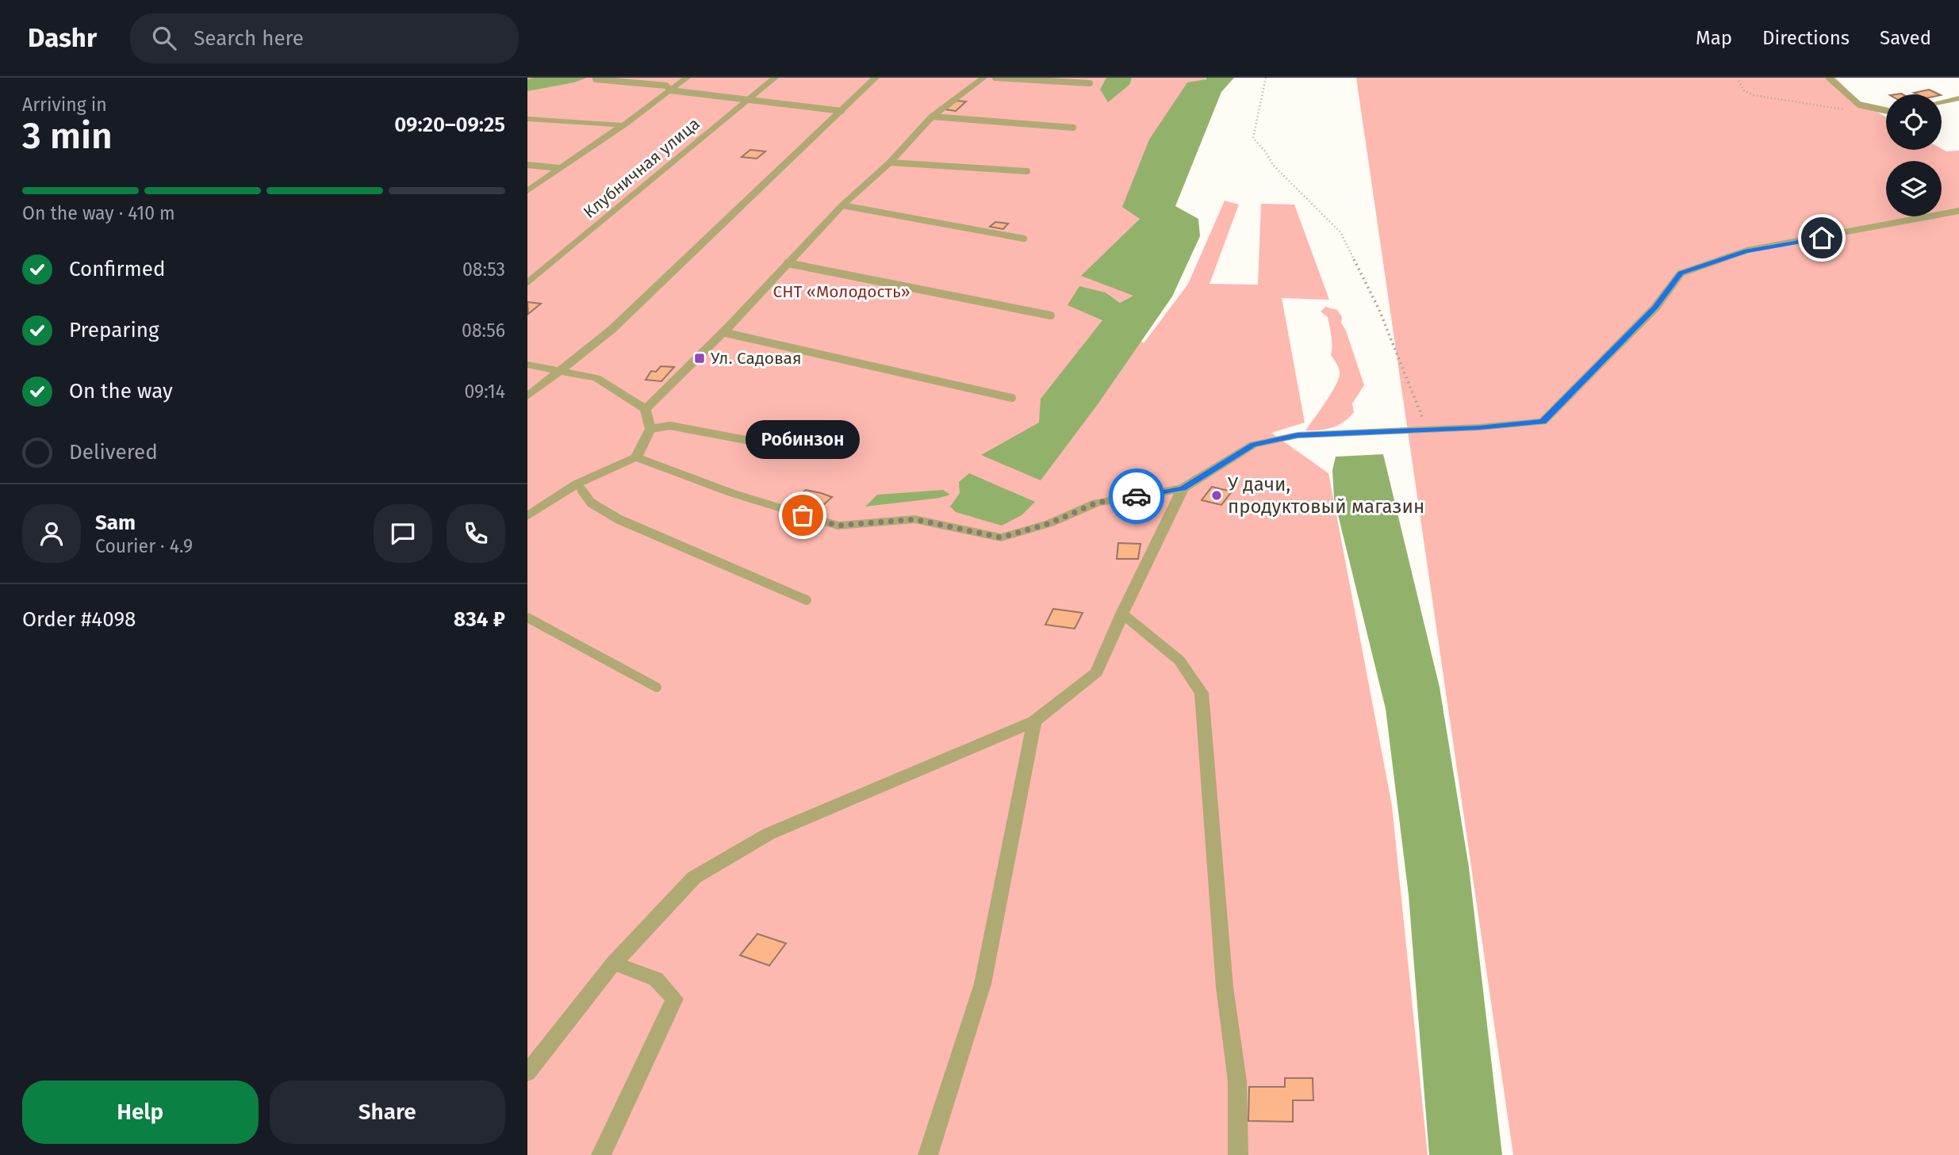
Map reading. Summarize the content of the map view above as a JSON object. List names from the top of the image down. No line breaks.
{"streets":{"street":["Клубничная улица"]},"parks":["СНТ «Молодость»"],"places":{"transit":["Ул. Садовая"],"other":["У дачи, продуктовый магазин","Робинзон"]},"page":{"header":"Dashr","search":"Search here","nav":["Map","Directions","Saved"],"heading":["3 min","Arriving in","09:20–09:25"],"panel":["Sam","Courier · 4.9","Order #4098","834 ₽"],"bar":"On the way · 410 m","list":[["Confirmed","08:53"],["Preparing","08:56"],["On the way","09:14"],"Delivered"],"bubble":"Робинзон","buttons":["Help","Share"]}}
